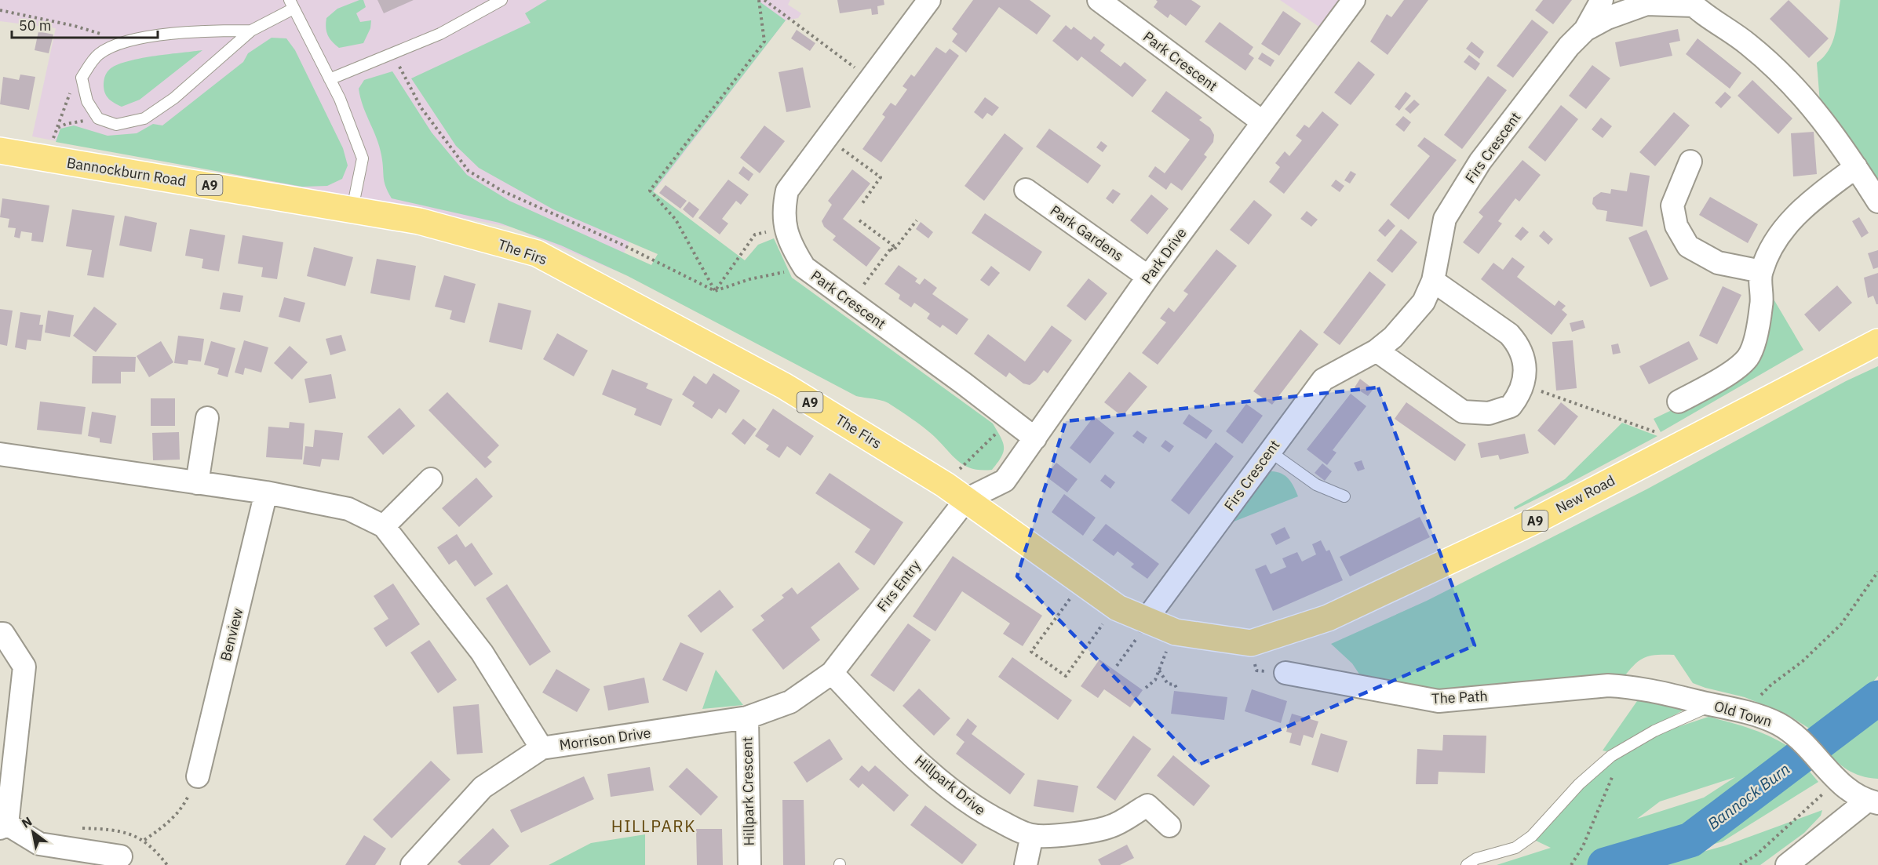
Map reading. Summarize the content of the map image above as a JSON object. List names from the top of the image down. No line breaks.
{"streets":{"main road":["Bannockburn Road","A9","The Firs","New Road"],"street":["Park Crescent","Firs Crescent","Park Gardens","Park Drive","Firs Entry","Benview","The Path","Old Town","Morrison Drive","Hillpark Drive","Hillpark Crescent"]},"crossings":[["Park Crescent","Park Drive"],["Firs Crescent","The Firs"],["Firs Crescent","New Road"],["Bannockburn Road","The Firs"],["Park Gardens","Park Drive"],["The Firs","Park Drive"],["The Firs","New Road"],["The Firs","Firs Entry"],["Park Drive","Firs Entry"],["Firs Entry","Morrison Drive"],["Firs Entry","Hillpark Drive"],["The Path","Old Town"],["Morrison Drive","Hillpark Drive"],["Morrison Drive","Hillpark Crescent"]],"districts":["HILLPARK"],"water":["Bannock Burn"],"scale_bar":"50 m","north":"top left"}
